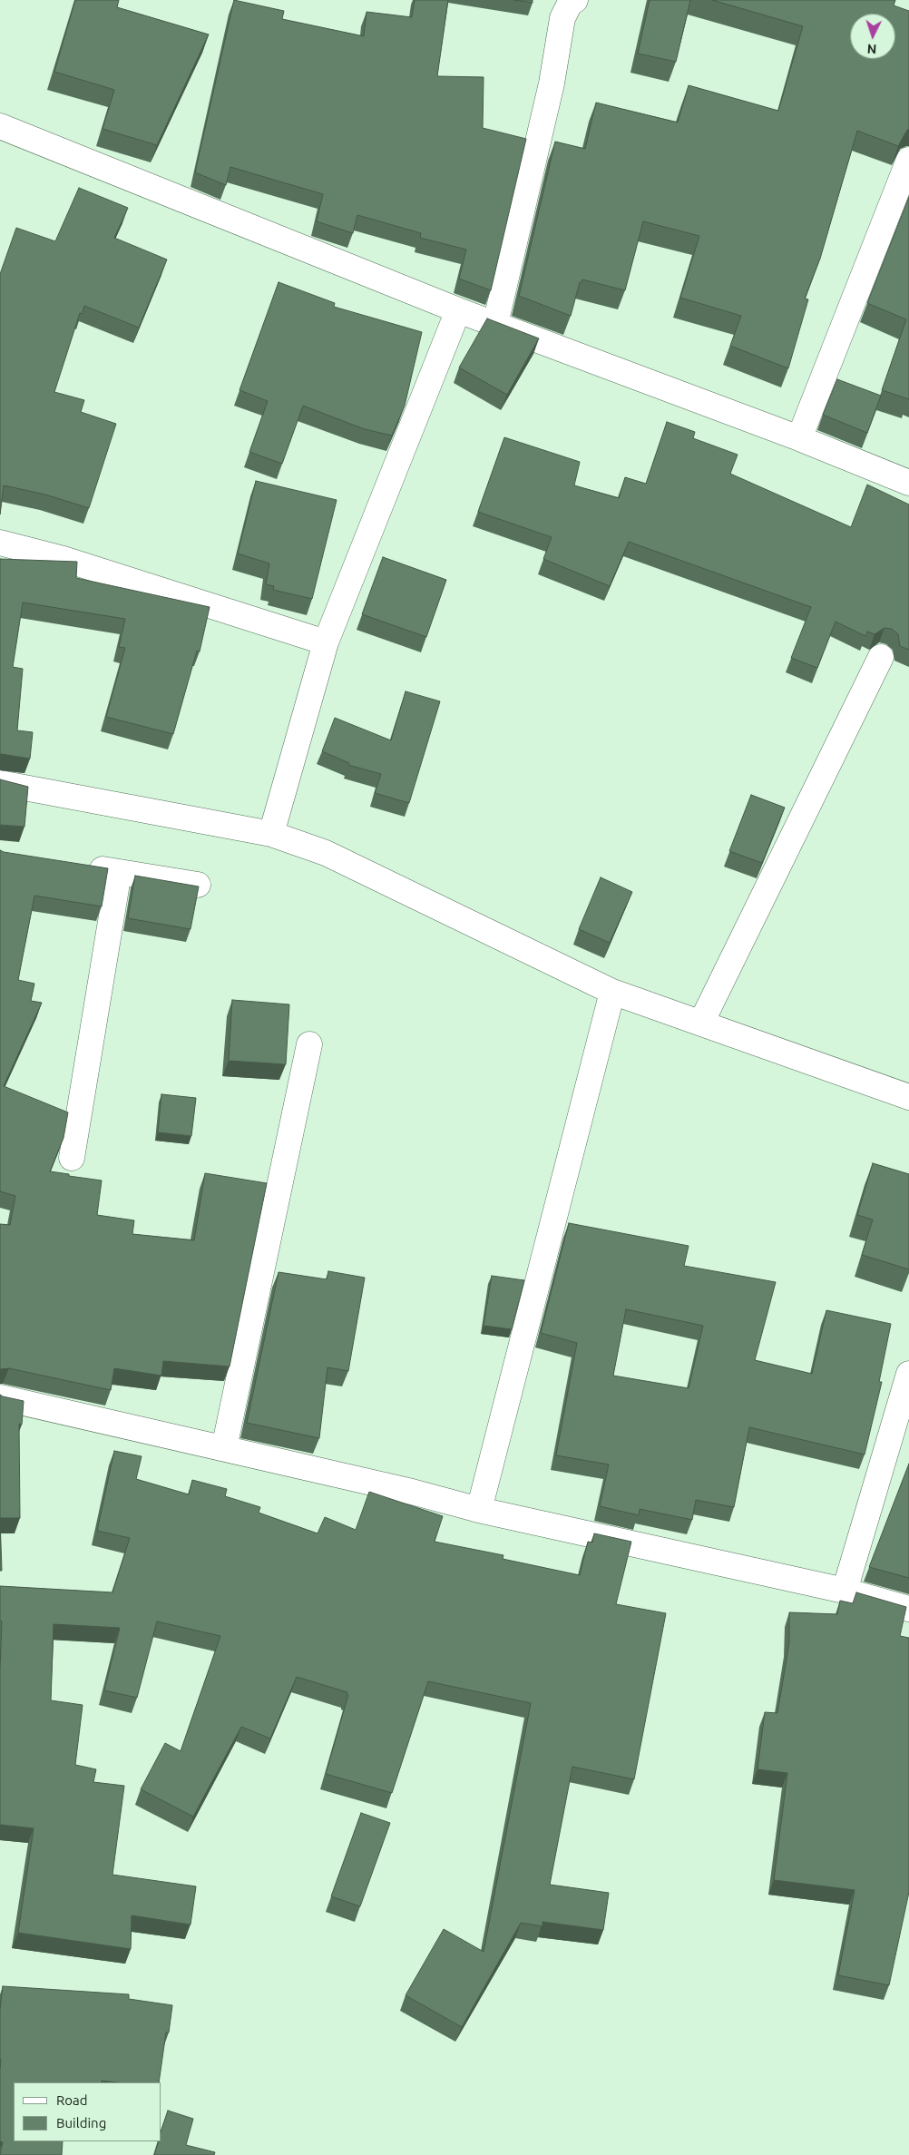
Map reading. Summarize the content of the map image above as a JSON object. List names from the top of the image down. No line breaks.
{"legend":["Road","Building"],"north":"bottom"}
